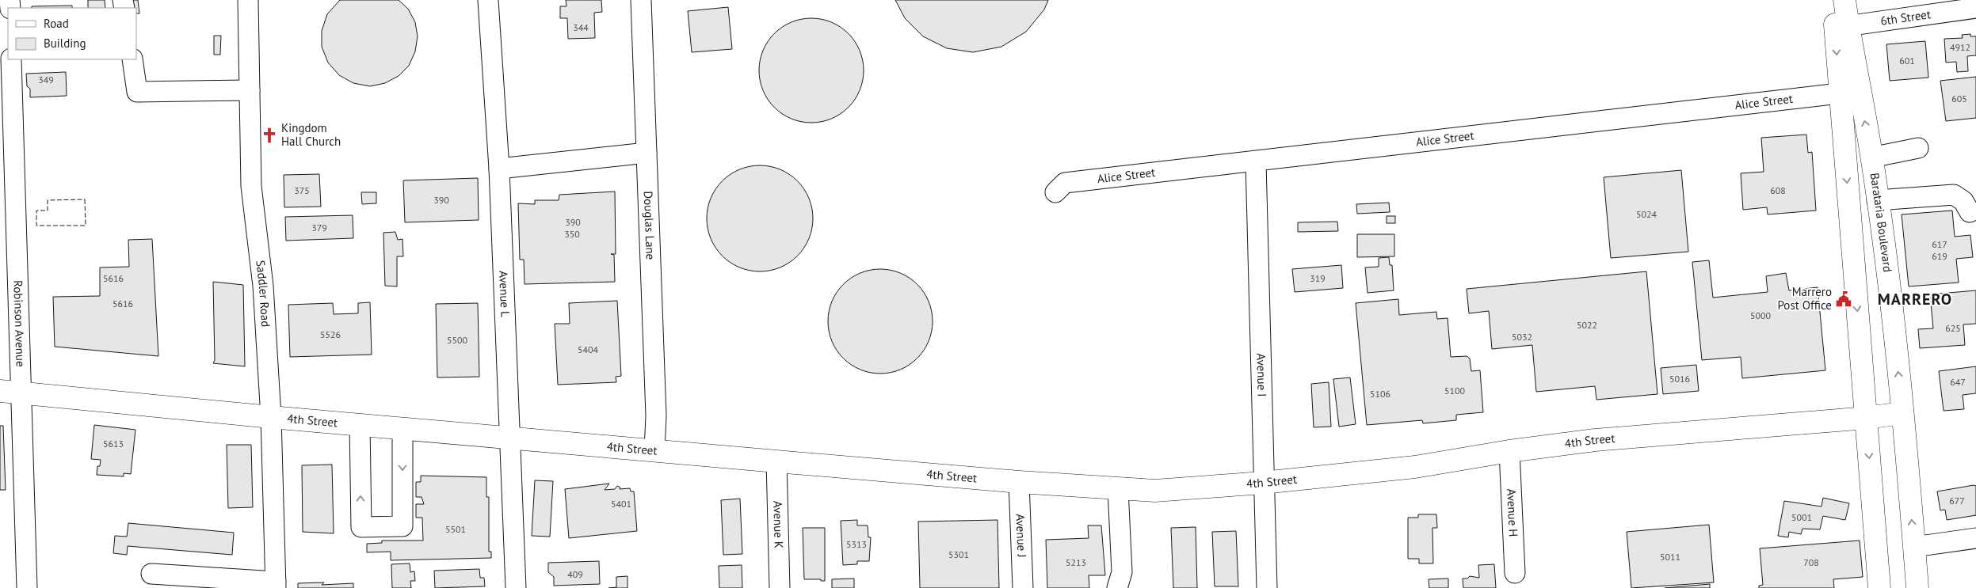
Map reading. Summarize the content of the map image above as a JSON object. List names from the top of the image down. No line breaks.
{"streets":{"main road":["Barataria Boulevard","4th Street"],"street":["6th Street","Alice Street","Douglas Lane","Saddler Road","Avenue L","Robinson Avenue","Avenue I","Avenue H","Avenue K","Avenue J"]},"crossings":[["6th Street","Barataria Boulevard"],["Alice Street","Barataria Boulevard"],["Alice Street","Avenue I"],["Barataria Boulevard","4th Street"],["Douglas Lane","4th Street"],["Saddler Road","4th Street"],["Avenue L","4th Street"],["Robinson Avenue","4th Street"],["Avenue I","4th Street"],["4th Street","Avenue H"],["4th Street","Avenue K"],["4th Street","Avenue J"]],"districts":["MARRERO"],"places":{"church":["Kingdom Hall Church"],"public building":["Marrero Post Office"]},"house_numbers":["344","4912","601","349","605","375","608","390","5024","390","379","350","617","619","5616","319","5616","5000","5022","625","5526","5032","5500","5404","5016","647","5100","5106","5613","677","5401","5001","5501","5313","5301","5011","5213","708","409"],"legend":["Road","Building"]}
